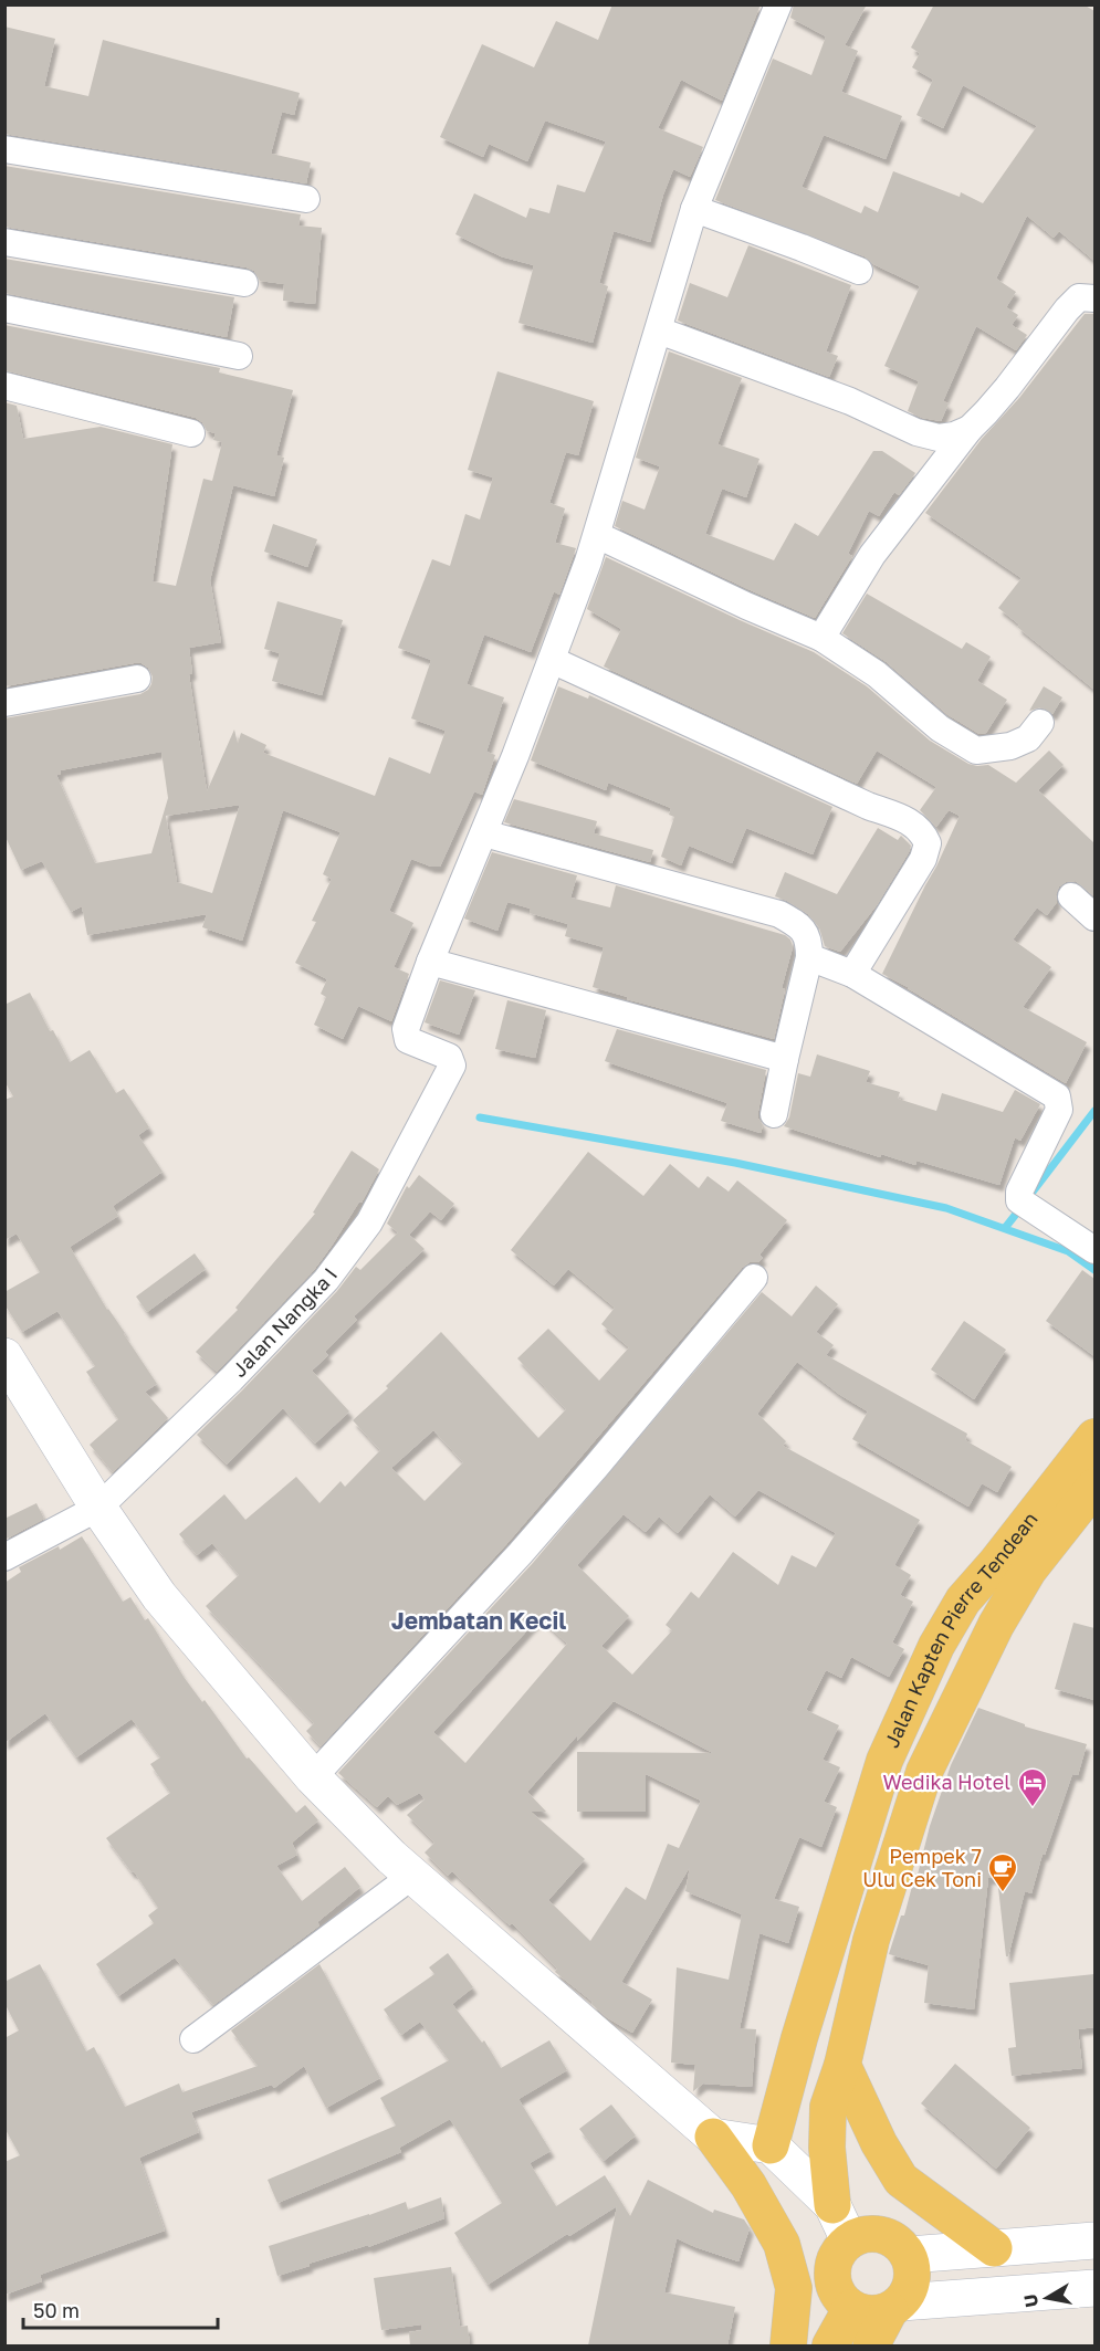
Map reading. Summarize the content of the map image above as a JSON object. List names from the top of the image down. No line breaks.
{"streets":{"main road":["Jalan Kapten Pierre Tendean"],"street":["Jalan Nangka I"]},"districts":["Jembatan Kecil"],"places":{"hotel":["Wedika Hotel"],"cafe":["Pempek 7 Ulu Cek Toni"]},"scale_bar":"50 m","north":"left"}
